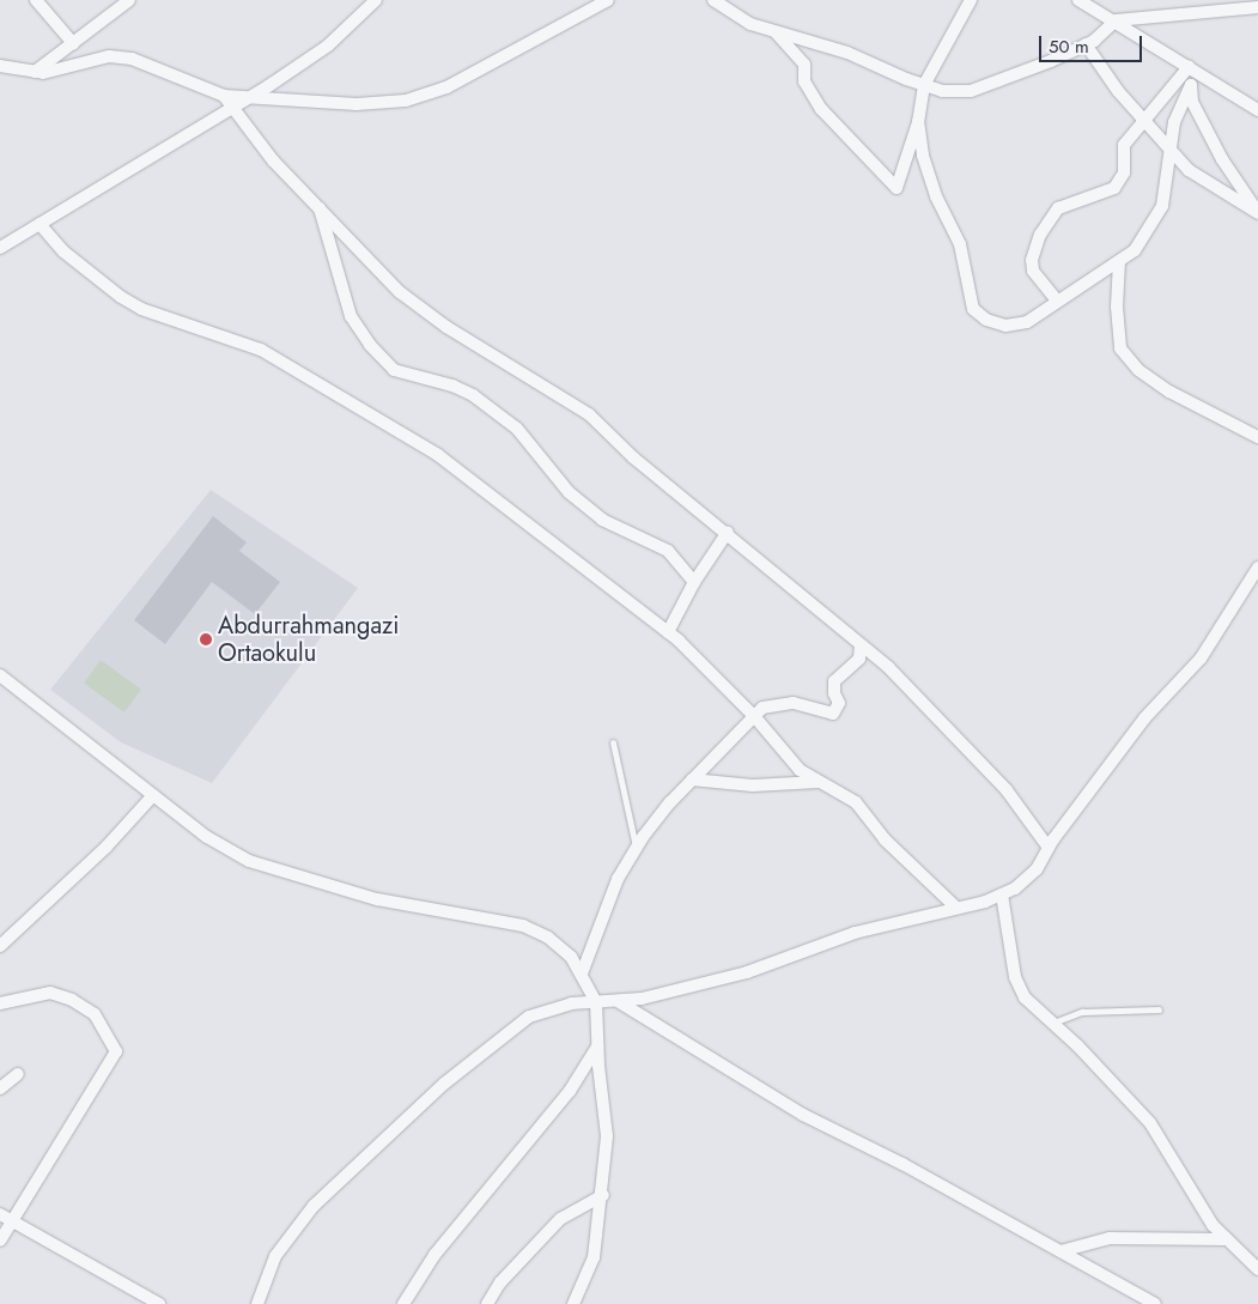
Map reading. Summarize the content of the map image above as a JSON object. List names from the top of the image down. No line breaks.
{"places":["Abdurrahmangazi Ortaokulu"],"scale_bar":"50 m"}
